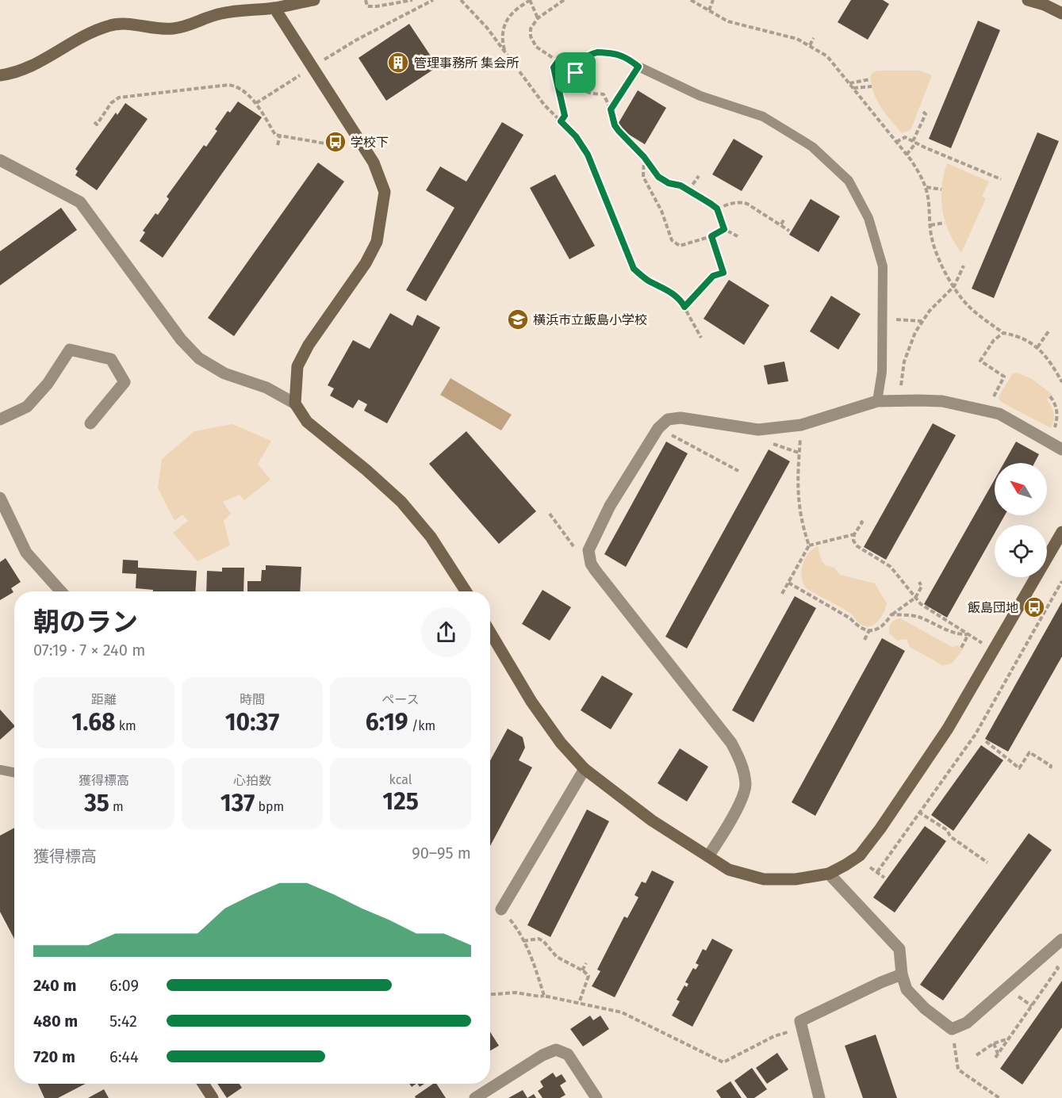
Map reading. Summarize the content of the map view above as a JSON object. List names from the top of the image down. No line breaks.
{"places":{"building":["管理事務所 集会所"],"bus stop":["学校下","飯島団地"],"school or university":["横浜市立飯島小学校"]},"north":"top left","page":{"heading":["朝のラン","07:19 · 7 × 240 m"],"stats":[["距離","1.68 km"],["時間","10:37"],["ペース","6:19 /km"],["獲得標高","35 m"],["心拍数","137 bpm"],["kcal","125"]],"chart":["獲得標高","90–95 m"],"list":[{"name":"240 m","note":"6:09"},{"name":"480 m","note":"5:42"},{"name":"720 m","note":"6:44"}]}}
